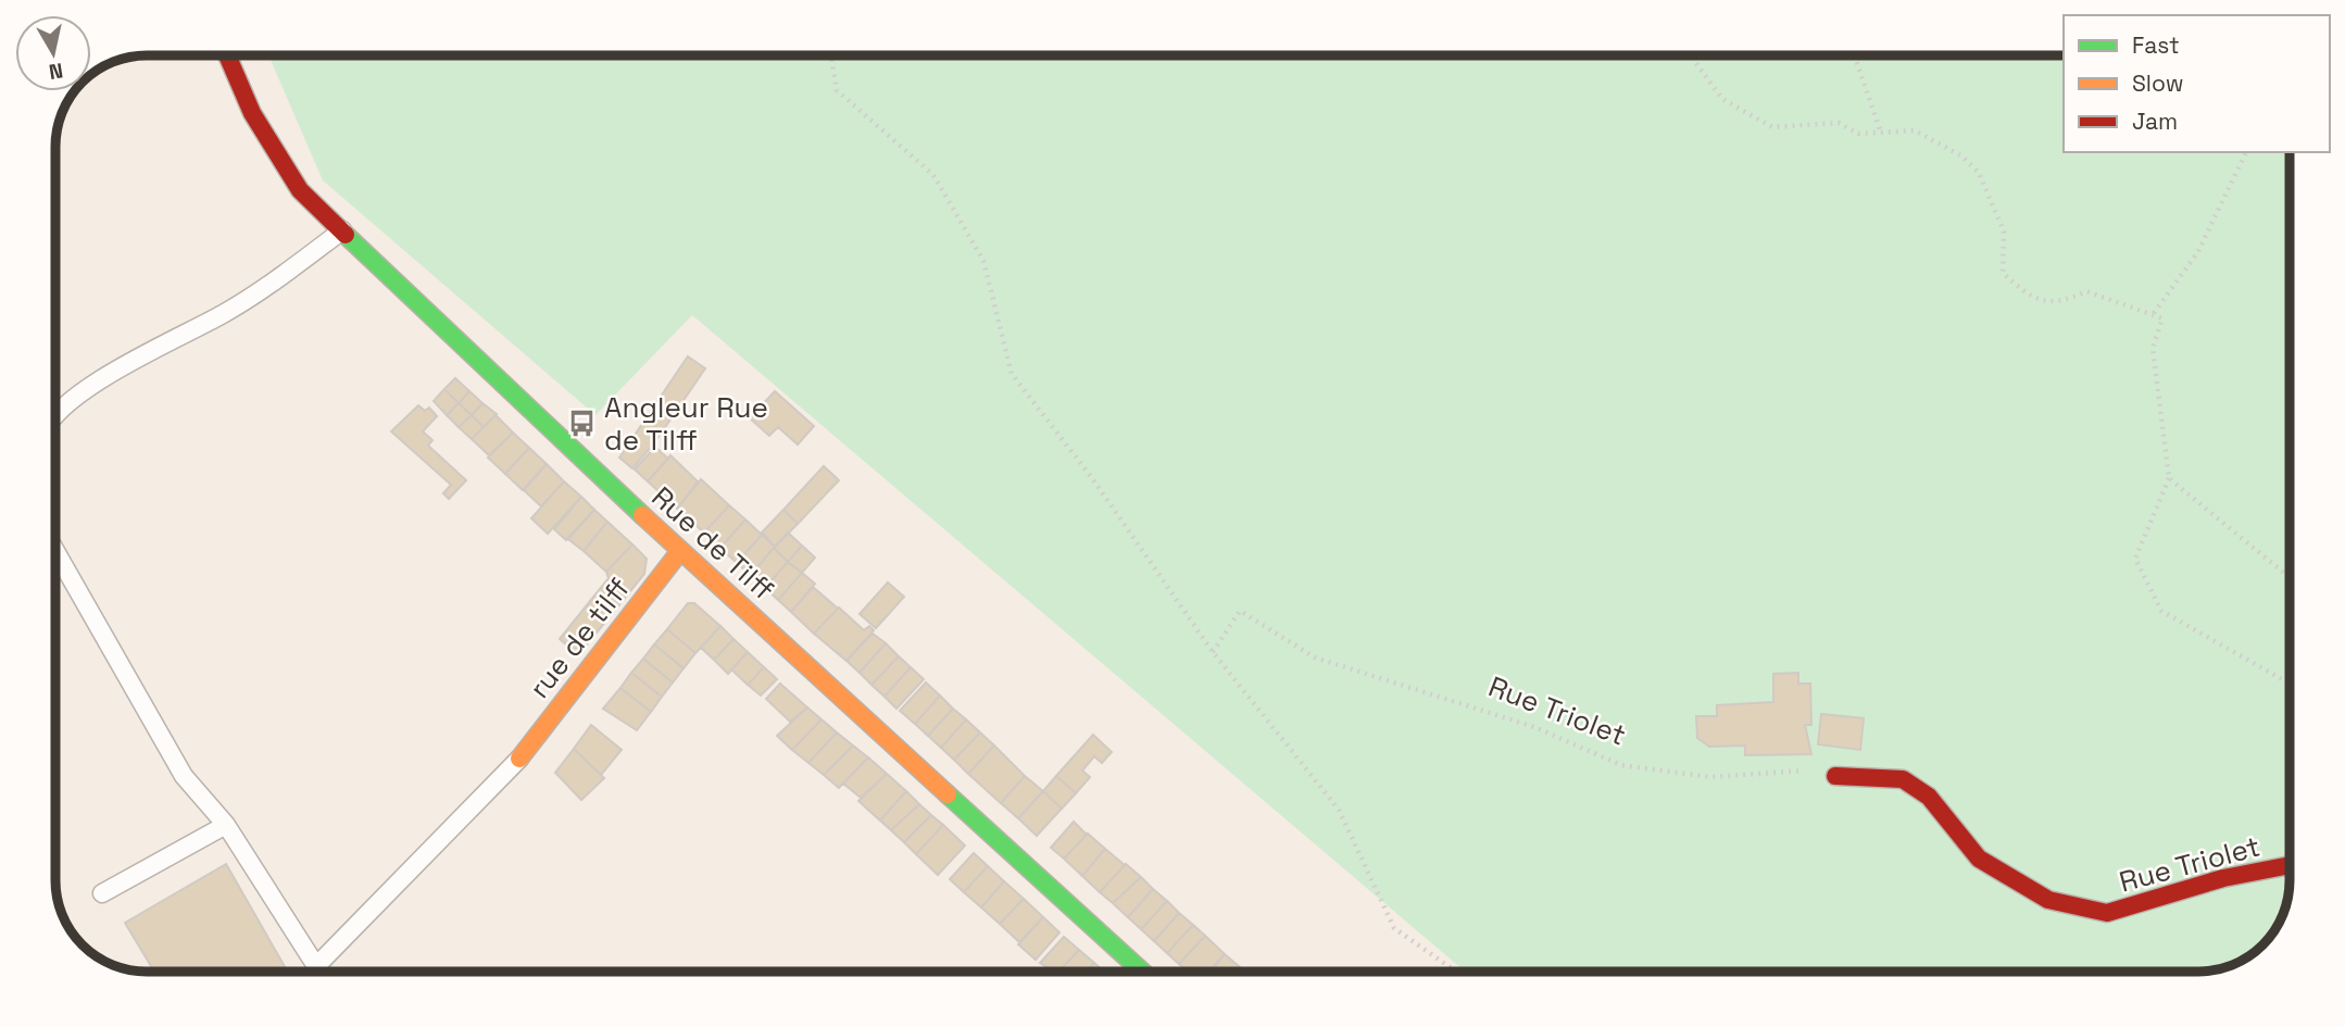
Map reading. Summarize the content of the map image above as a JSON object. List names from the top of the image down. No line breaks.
{"streets":{"main road":["Rue de Tilff","rue de tilff","Rue Triolet"]},"crossings":[["Rue de Tilff","rue de tilff"]],"places":{"bus stop":["Angleur Rue de Tilff"]},"legend":["Fast","Slow","Jam"],"north":"bottom"}
